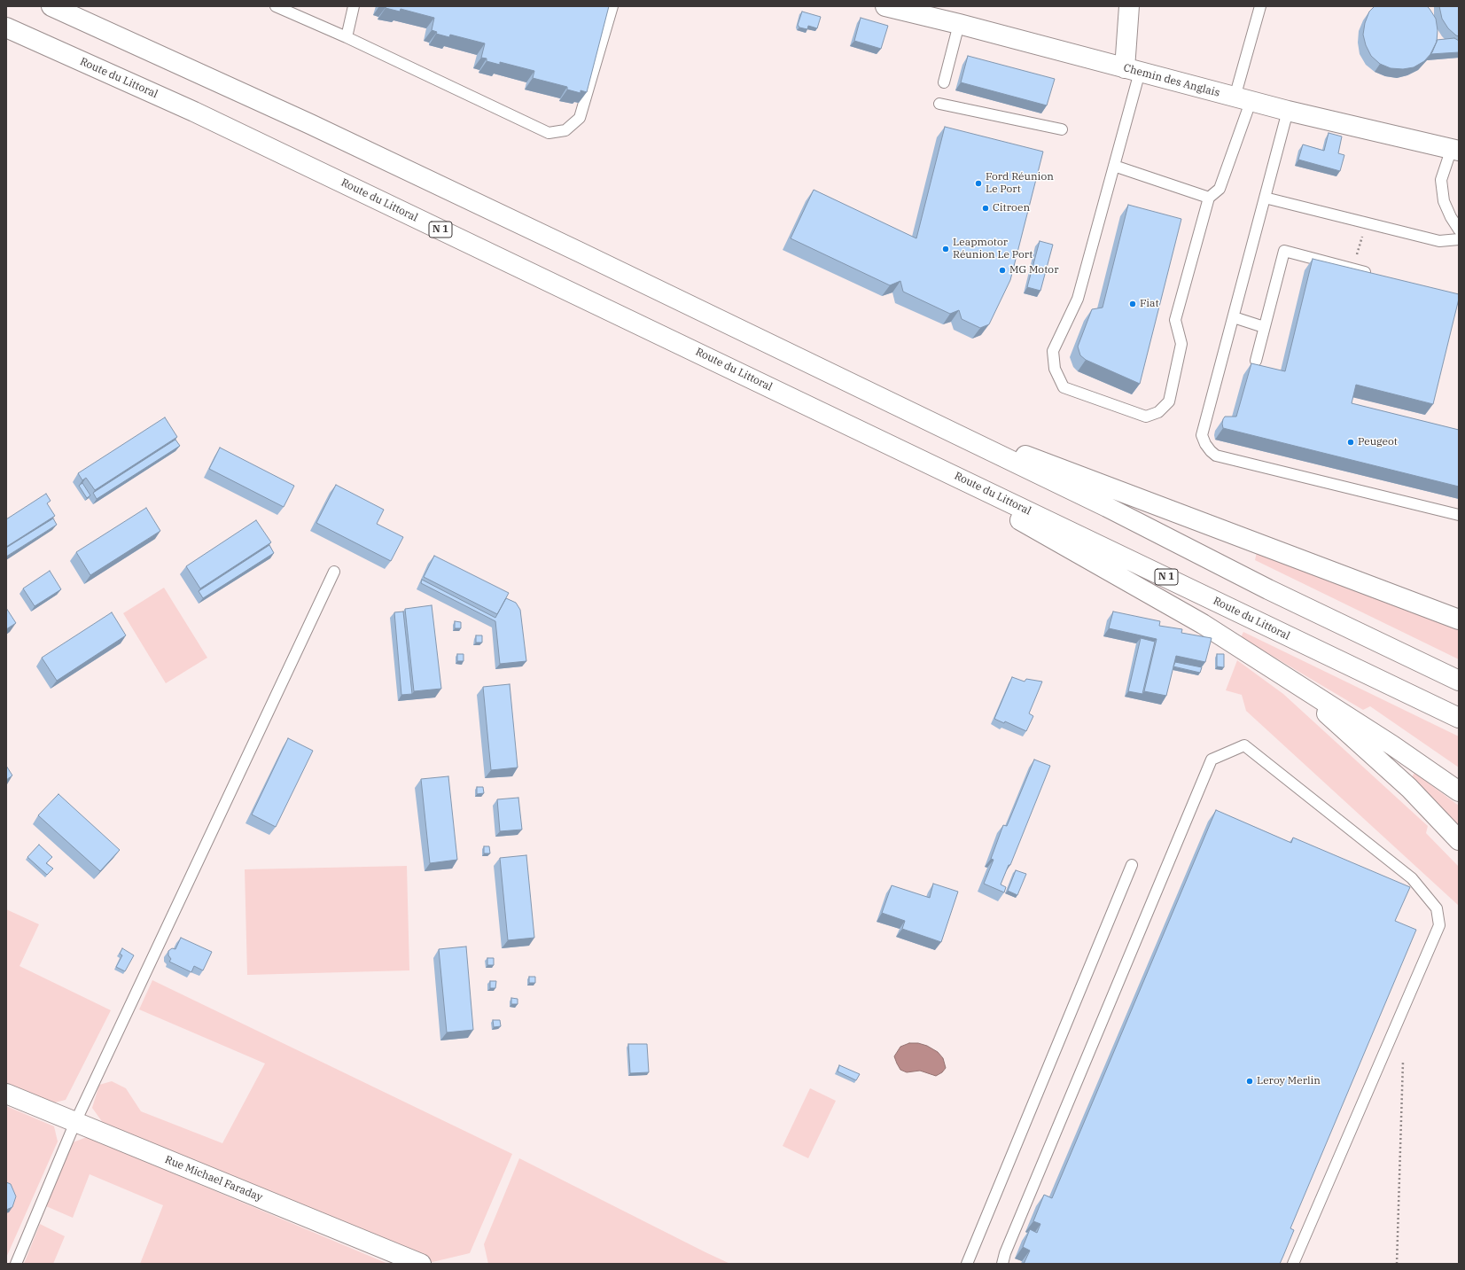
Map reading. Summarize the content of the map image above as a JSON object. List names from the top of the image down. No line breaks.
{"streets":{"main road":["Route du Littoral","Chemin des Anglais","N 1","Rue Michael Faraday"]},"places":["Ford Réunion Le Port","Citroen","Leapmotor Réunion Le Port","MG Motor","Fiat","Peugeot","Leroy Merlin"]}
